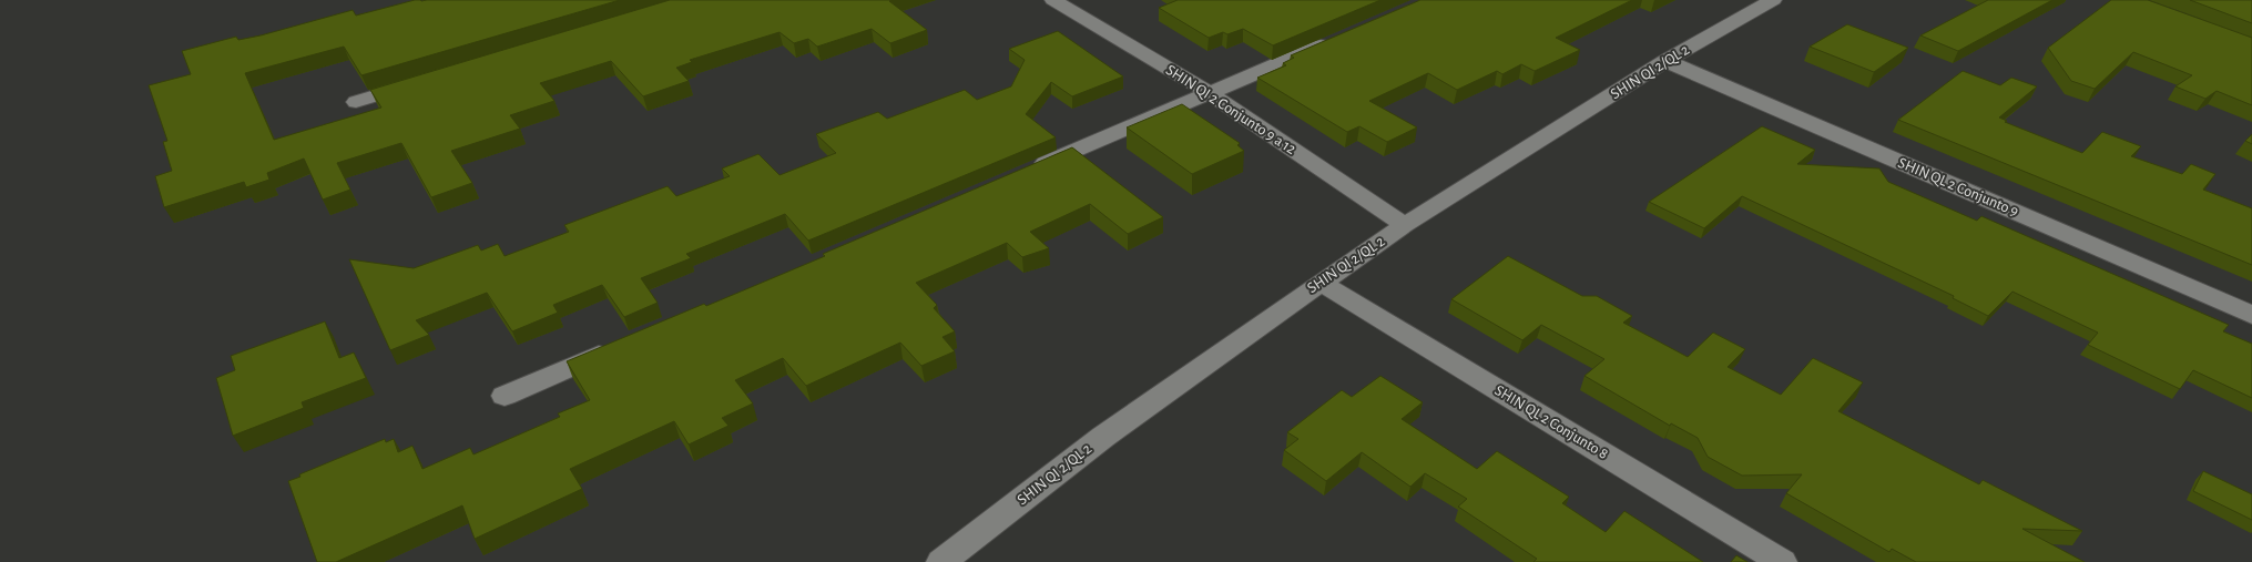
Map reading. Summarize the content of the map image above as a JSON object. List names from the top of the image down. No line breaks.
{"streets":{"street":["SHIN QI 2/QL 2","SHIN QI 2 Conjunto 9 a 12","SHIN QL 2 Conjunto 9","SHIN QL 2 Conjunto 8"]},"crossings":[["SHIN QI 2/QL 2","SHIN QI 2 Conjunto 9 a 12"],["SHIN QI 2/QL 2","SHIN QL 2 Conjunto 9"],["SHIN QI 2/QL 2","SHIN QL 2 Conjunto 8"]]}
